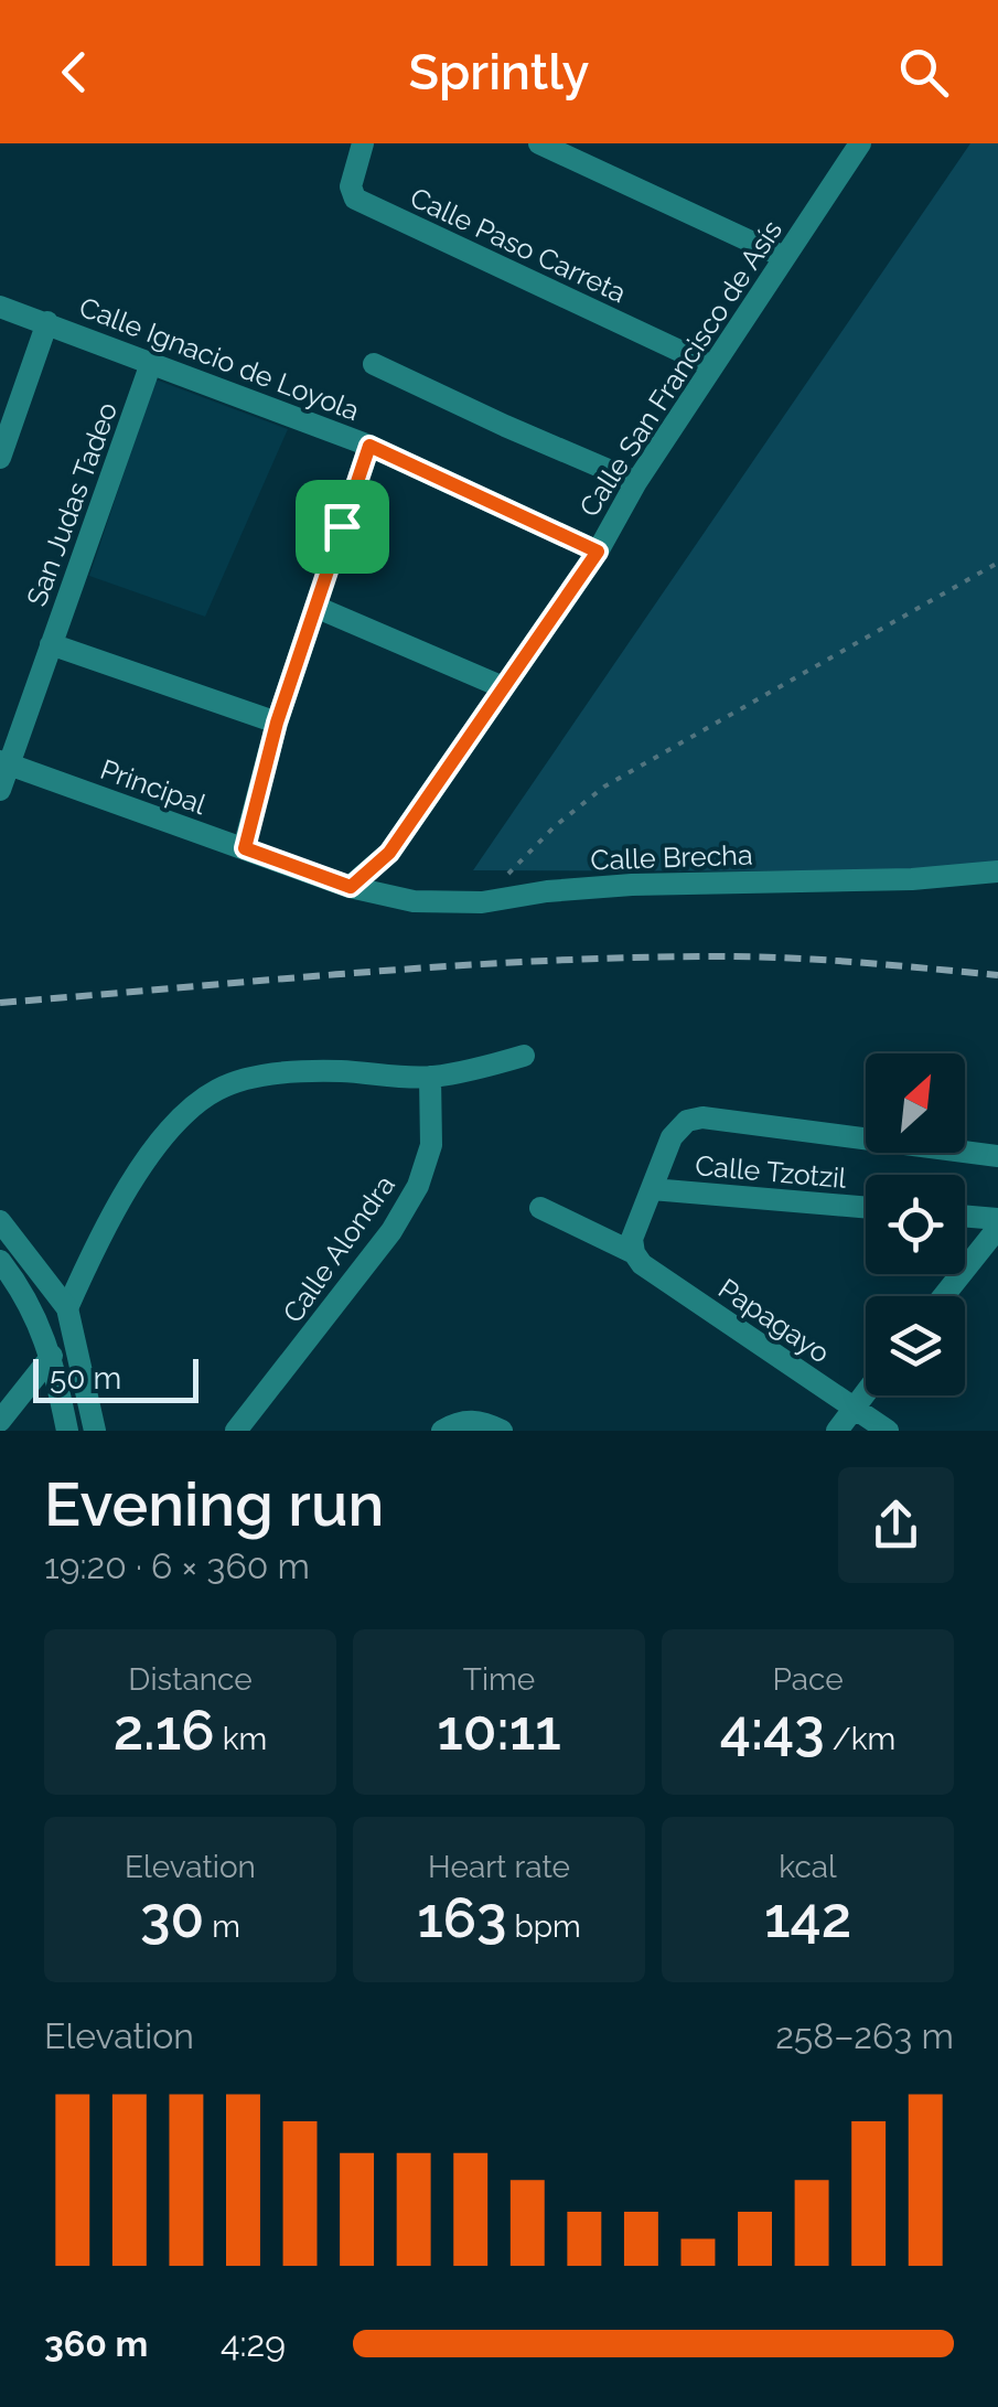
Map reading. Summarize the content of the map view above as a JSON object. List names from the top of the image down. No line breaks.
{"streets":{"street":["Calle Paso Carreta","Calle Ignacio de Loyola","Calle San Francisco de Asís","San Judas Tadeo","Principal","Calle Brecha","Calle Tzotzil","Calle Alondra","Papagayo"]},"crossings":[["Calle Paso Carreta","Calle San Francisco de Asís"],["Calle Ignacio de Loyola","Calle San Francisco de Asís"],["Calle Ignacio de Loyola","San Judas Tadeo"],["Calle San Francisco de Asís","Principal"],["Calle San Francisco de Asís","Calle Brecha"],["San Judas Tadeo","Principal"],["Principal","Calle Brecha"]],"scale_bar":"50 m","north":"top right","page":{"header":"Sprintly","scale":"50 m","heading":["Evening run","19:20 · 6 × 360 m"],"stats":[["Distance","2.16 km"],["Time","10:11"],["Pace","4:43 /km"],["Elevation","30 m"],["Heart rate","163 bpm"],["kcal","142"]],"chart":["Elevation","258–263 m"],"list":[{"name":"360 m","note":"4:29"}]}}
